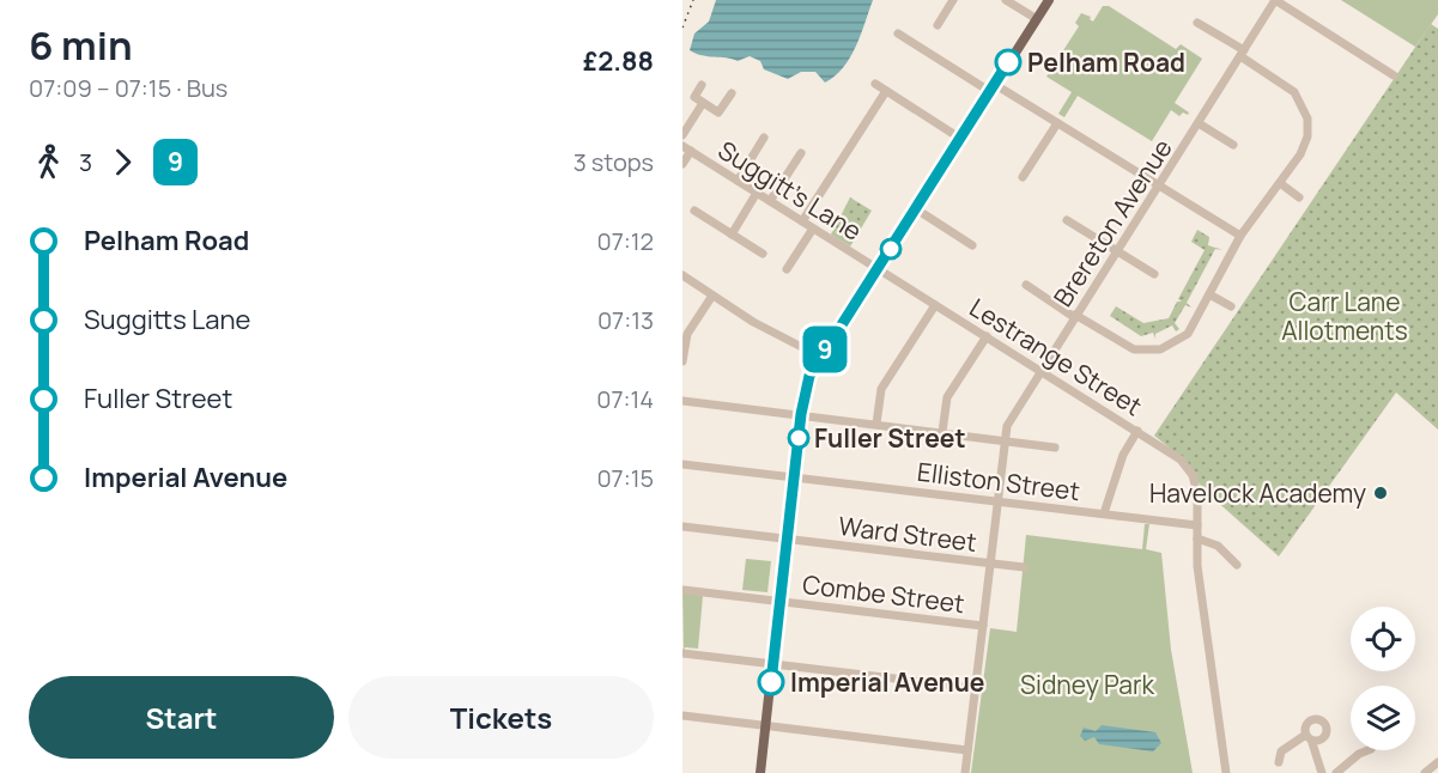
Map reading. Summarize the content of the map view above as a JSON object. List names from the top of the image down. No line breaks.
{"streets":{"street":["Suggitt's Lane","Brereton Avenue","Lestrange Street","Elliston Street","Ward Street","Combe Street"]},"crossings":[["Suggitt's Lane","Lestrange Street"],["Brereton Avenue","Lestrange Street"],["Brereton Avenue","Elliston Street"],["Brereton Avenue","Ward Street"],["Brereton Avenue","Combe Street"],["Lestrange Street","Elliston Street"]],"parks":["Carr Lane Allotments","Sidney Park"],"places":["Pelham Road","Fuller Street","Havelock Academy","Imperial Avenue"],"lines":["bus line 9"],"page":{"heading":["6 min","07:09 – 07:15 · Bus","£2.88"],"on_map":"9","legs":["3","9","3 stops"],"list":[{"name":"Pelham Road","value":"07:12"},{"name":"Suggitts Lane","value":"07:13"},{"name":"Fuller Street","value":"07:14"},{"name":"Imperial Avenue","value":"07:15"}],"buttons":["Start","Tickets"]}}
